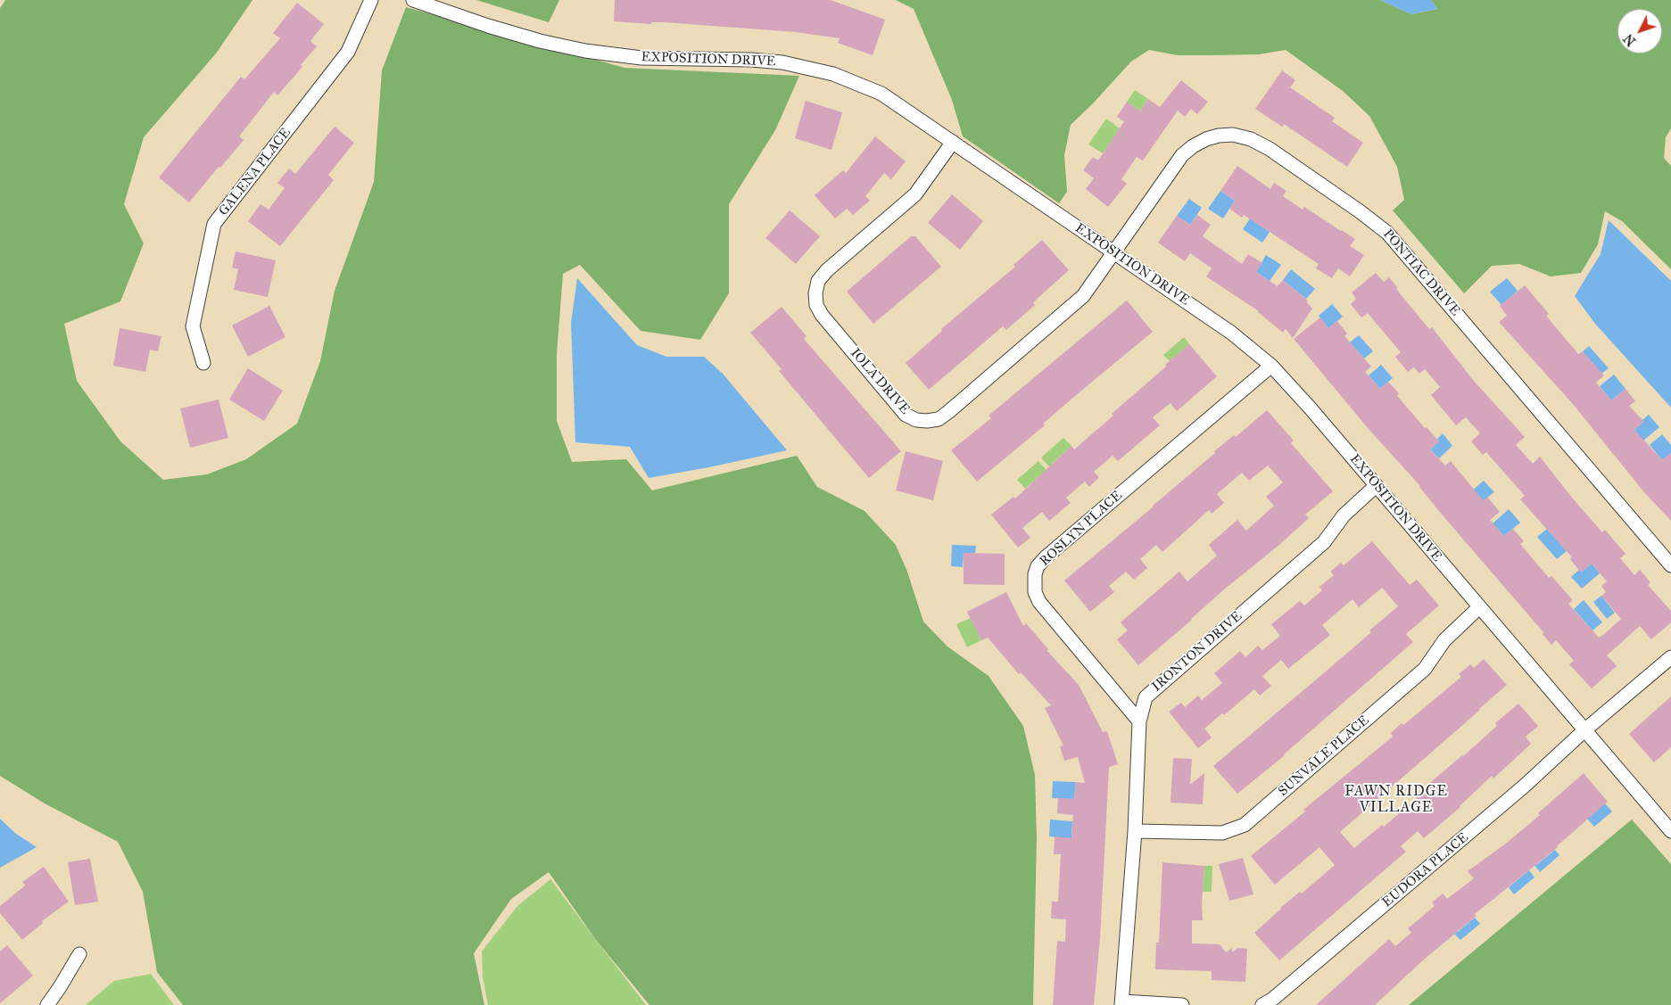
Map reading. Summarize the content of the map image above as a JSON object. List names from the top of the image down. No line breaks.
{"streets":{"street":["EXPOSITION DRIVE","GALENA PLACE","PONTIAC DRIVE","IOLA DRIVE","ROSLYN PLACE","IRONTON DRIVE","SUNVALE PLACE","EUDORA PLACE"]},"crossings":[["EXPOSITION DRIVE","PONTIAC DRIVE"],["EXPOSITION DRIVE","IOLA DRIVE"],["EXPOSITION DRIVE","ROSLYN PLACE"],["EXPOSITION DRIVE","IRONTON DRIVE"],["EXPOSITION DRIVE","SUNVALE PLACE"],["EXPOSITION DRIVE","EUDORA PLACE"],["PONTIAC DRIVE","IOLA DRIVE"],["ROSLYN PLACE","IRONTON DRIVE"],["IRONTON DRIVE","SUNVALE PLACE"]],"districts":["FAWN RIDGE VILLAGE"],"north":"bottom left"}
